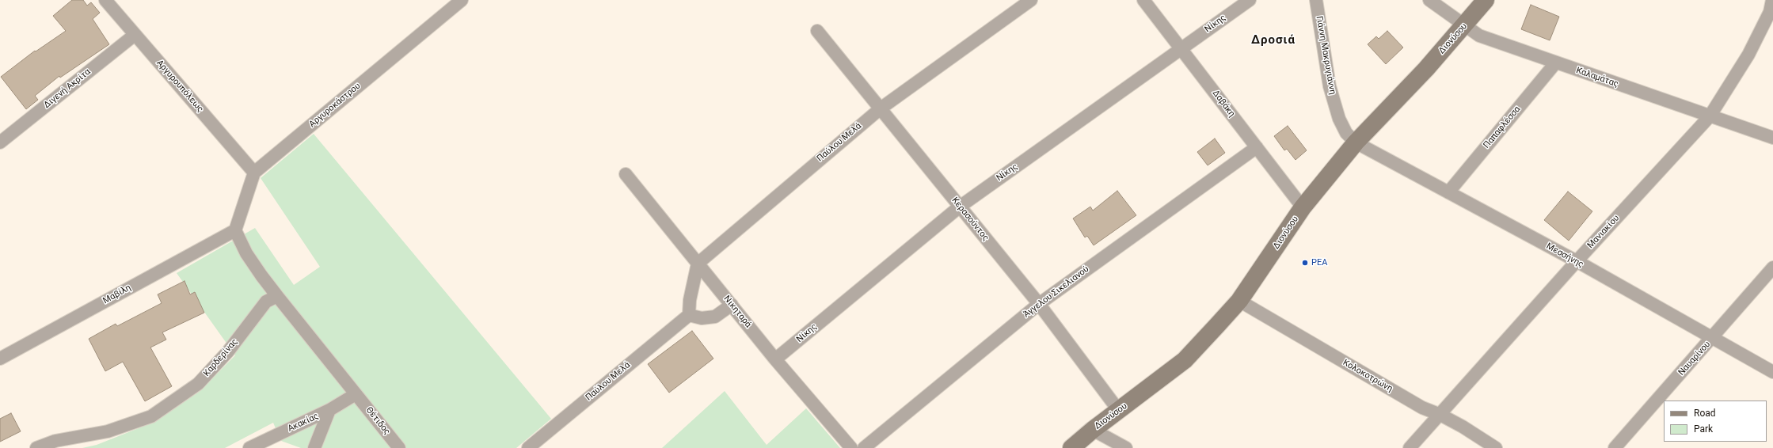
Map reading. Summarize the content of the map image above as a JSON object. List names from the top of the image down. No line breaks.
{"streets":{"main road":["Διονύσου"],"street":["Νίκης","Γιάννη Μακρυγιάννη","Καλαμάτας","Αργυρουπόλεως","Διγενή Ακρίτα","Δαβάκη","Αργυροκάστρου","Παπαφλέσσα","Παύλου Μελά","Κερασούντος","Μανιακίου","Μεσσήνης","Άγγελου Σικελιανού","Μαβίλη","Νικηταρά","Καρδερίνας","Ναυαρίνου","Κολοκοτρώνη","Θέτιδος","Ακακίας"]},"crossings":[["Νίκης","Δαβάκη"],["Νίκης","Κερασούντος"],["Νίκης","Νικηταρά"],["Διονύσου","Γιάννη Μακρυγιάννη"],["Διονύσου","Καλαμάτας"],["Διονύσου","Δαβάκη"],["Διονύσου","Κερασούντος"],["Διονύσου","Μεσσήνης"],["Διονύσου","Κολοκοτρώνη"],["Γιάννη Μακρυγιάννη","Μεσσήνης"],["Καλαμάτας","Παπαφλέσσα"],["Καλαμάτας","Μανιακίου"],["Αργυρουπόλεως","Διγενή Ακρίτα"],["Αργυρουπόλεως","Αργυροκάστρου"],["Δαβάκη","Άγγελου Σικελιανού"],["Παπαφλέσσα","Μεσσήνης"],["Παύλου Μελά","Κερασούντος"],["Παύλου Μελά","Νικηταρά"],["Κερασούντος","Άγγελου Σικελιανού"],["Μανιακίου","Μεσσήνης"],["Μανιακίου","Κολοκοτρώνη"],["Μεσσήνης","Ναυαρίνου"],["Θέτιδος","Ακακίας"]],"districts":["Δροσιά"],"places":["ΡΕΑ"],"legend":["Road","Park"]}
